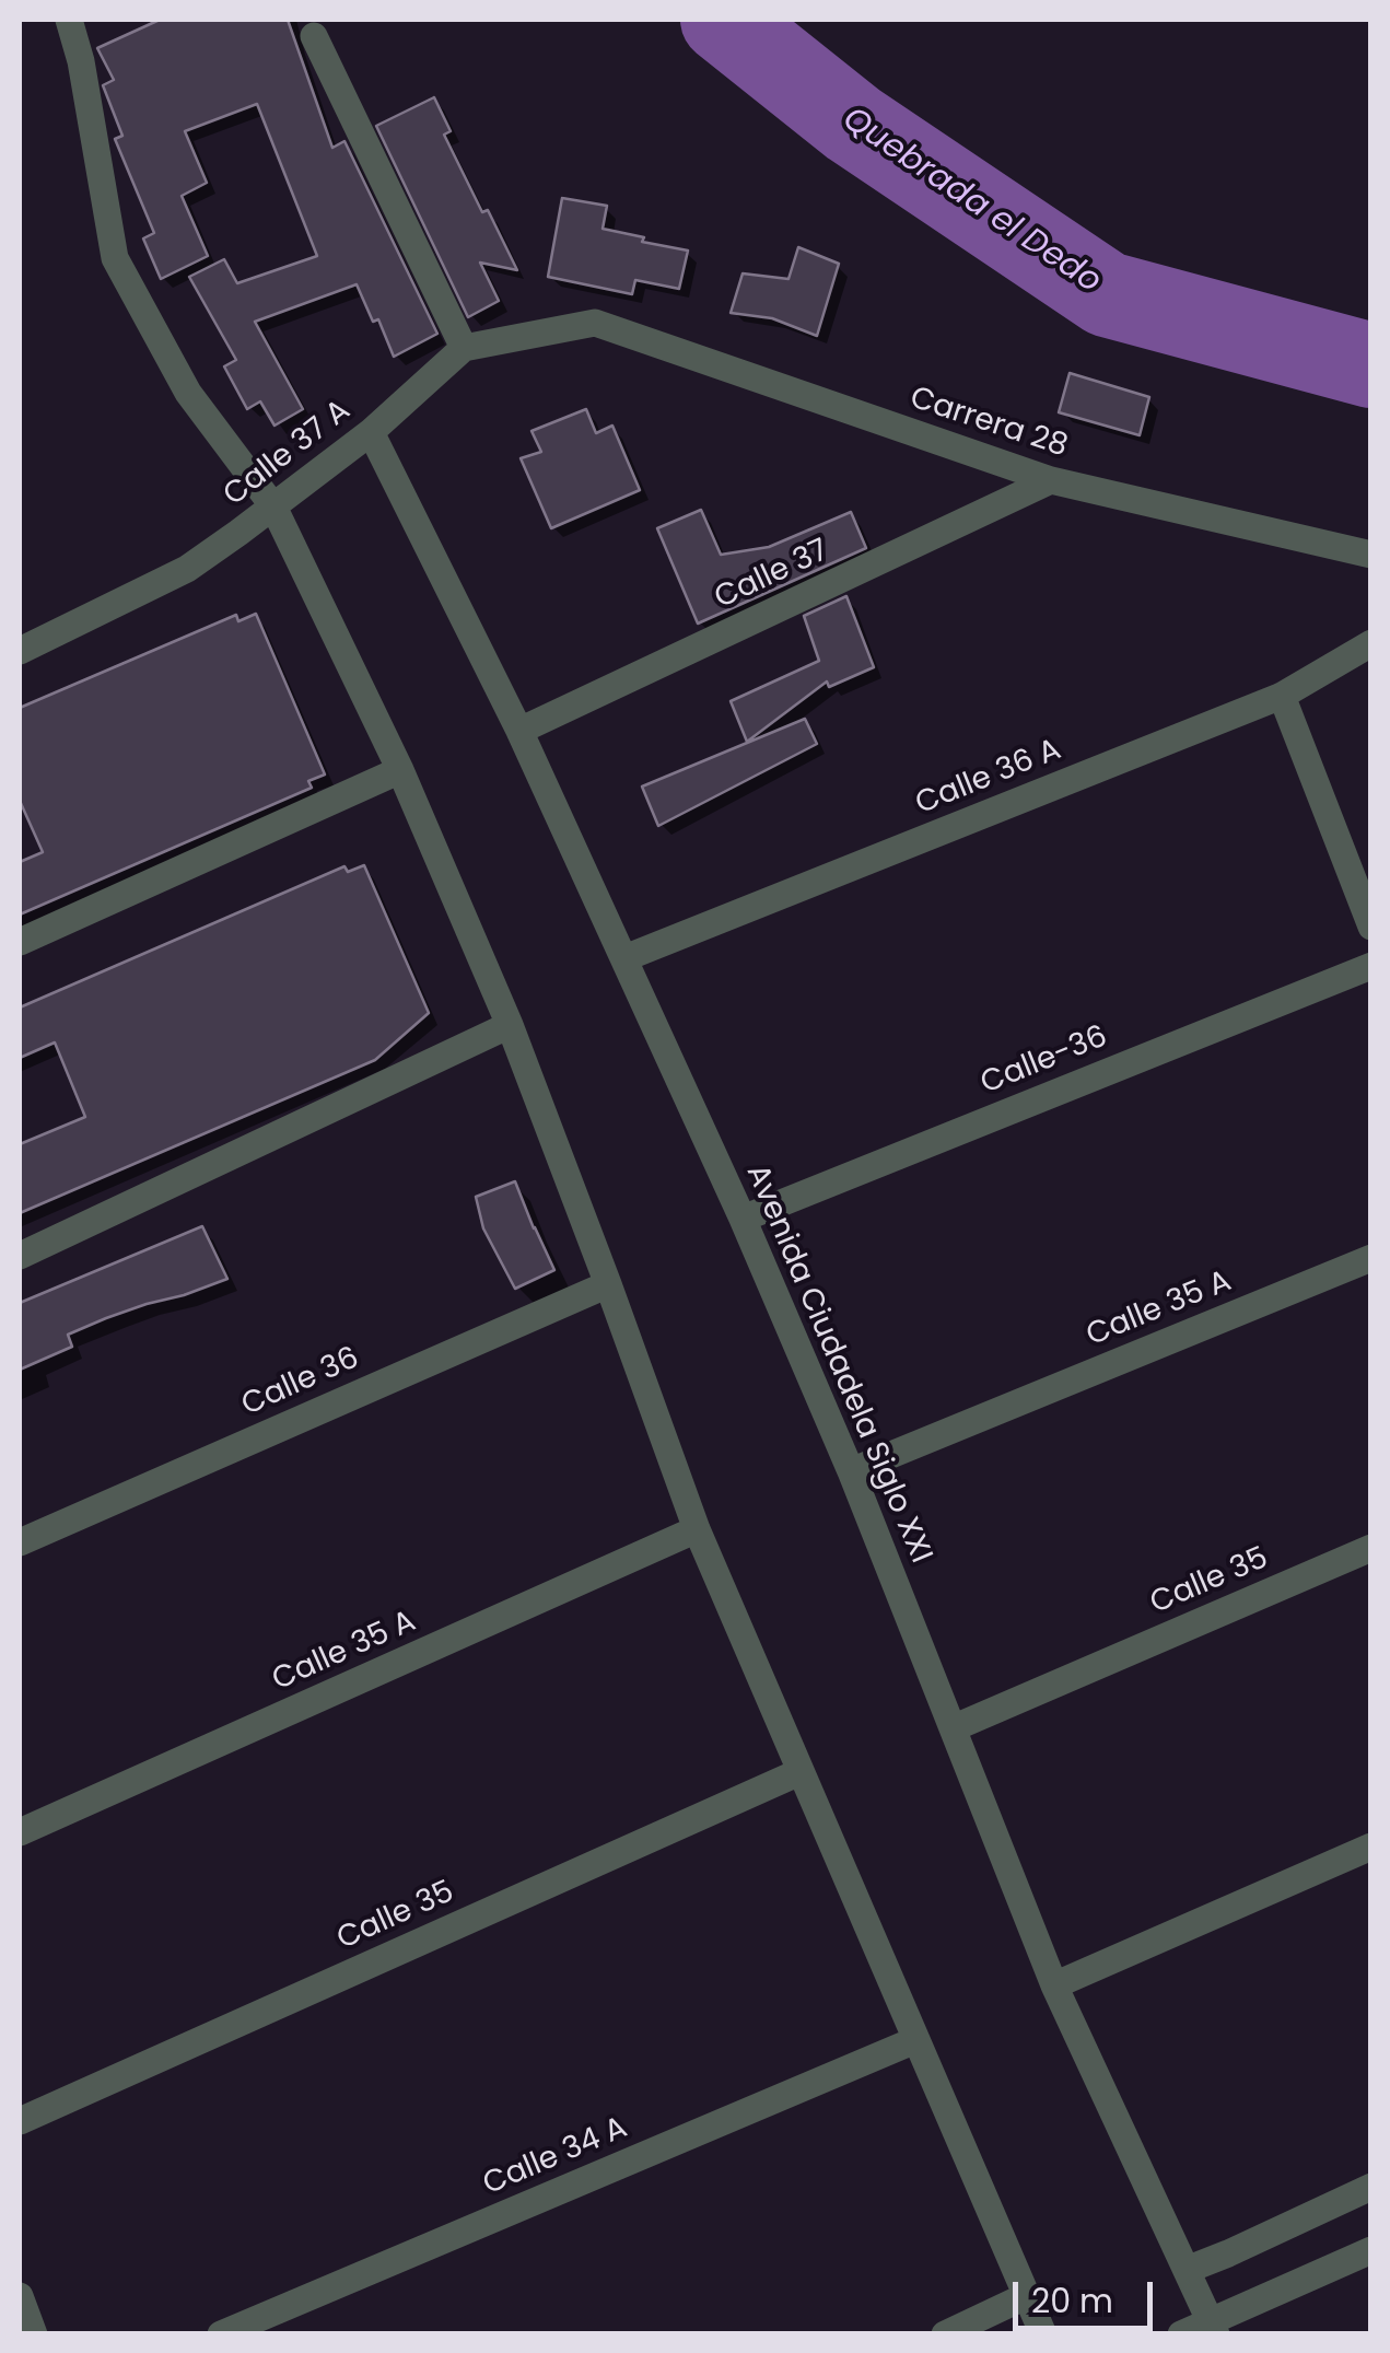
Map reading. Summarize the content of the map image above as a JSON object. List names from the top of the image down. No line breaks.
{"streets":{"street":["Carrera 28","Calle 37 A","Calle 37","Calle 36 A","Calle-36","Calle 35 A","Avenida Ciudadela Siglo XXI","Calle 36","Calle 35","Calle 34 A"]},"crossings":[["Carrera 28","Calle 37 A"],["Carrera 28","Calle 37"],["Calle 37 A","Avenida Ciudadela Siglo XXI"],["Calle 37","Avenida Ciudadela Siglo XXI"],["Calle 36 A","Avenida Ciudadela Siglo XXI"],["Calle-36","Avenida Ciudadela Siglo XXI"],["Calle 35 A","Avenida Ciudadela Siglo XXI"],["Avenida Ciudadela Siglo XXI","Calle 35"]],"water":["Quebrada el Dedo"],"scale_bar":"20 m"}
